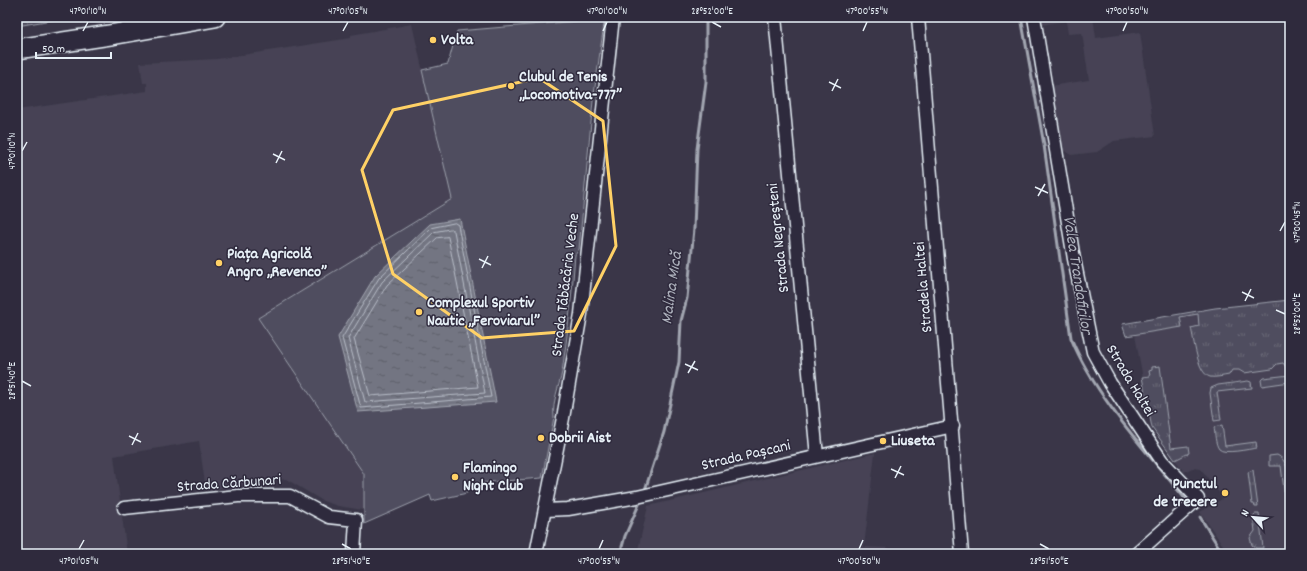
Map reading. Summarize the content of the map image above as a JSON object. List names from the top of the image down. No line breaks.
{"streets":{"street":["Strada Negreșteni","Strada Tăbăcăria Veche","Stradela Haltei","Strada Haltei","Strada Pașcani","Strada Cărbunari"]},"crossings":[["Strada Negreșteni","Strada Pașcani"],["Strada Tăbăcăria Veche","Strada Pașcani"],["Stradela Haltei","Strada Pașcani"]],"water":["Valea Trandafirilor","Malina Mică"],"places":["Volta","Clubul de Tenis „Locomotiva-777”","Piața Agricolă Angro „Revenco”","Complexul Sportiv Nautic „Feroviarul”","Dobrii Aist","Liuseta","Flamingo Night Club","Punctul de trecere"],"scale_bar":"50 m","north":"top left","coordinates":["47°01'10\"N","47°01'05\"N","47°01'00\"N","28°52'00\"E","47°00'55\"N","47°00'50\"N","47°00'45\"N","28°51'40\"E","28°51'50\"E"]}
